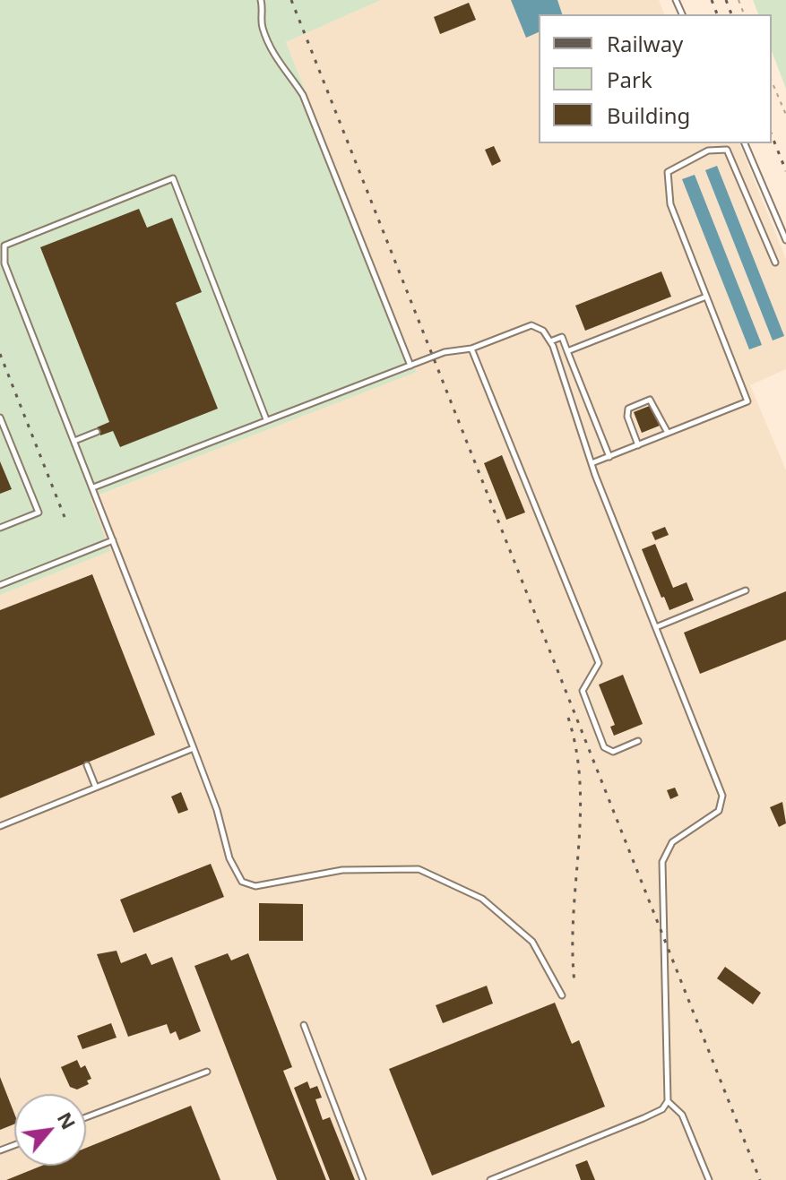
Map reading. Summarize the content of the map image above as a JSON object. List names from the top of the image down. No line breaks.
{"legend":["Railway","Park","Building"],"north":"top right"}
